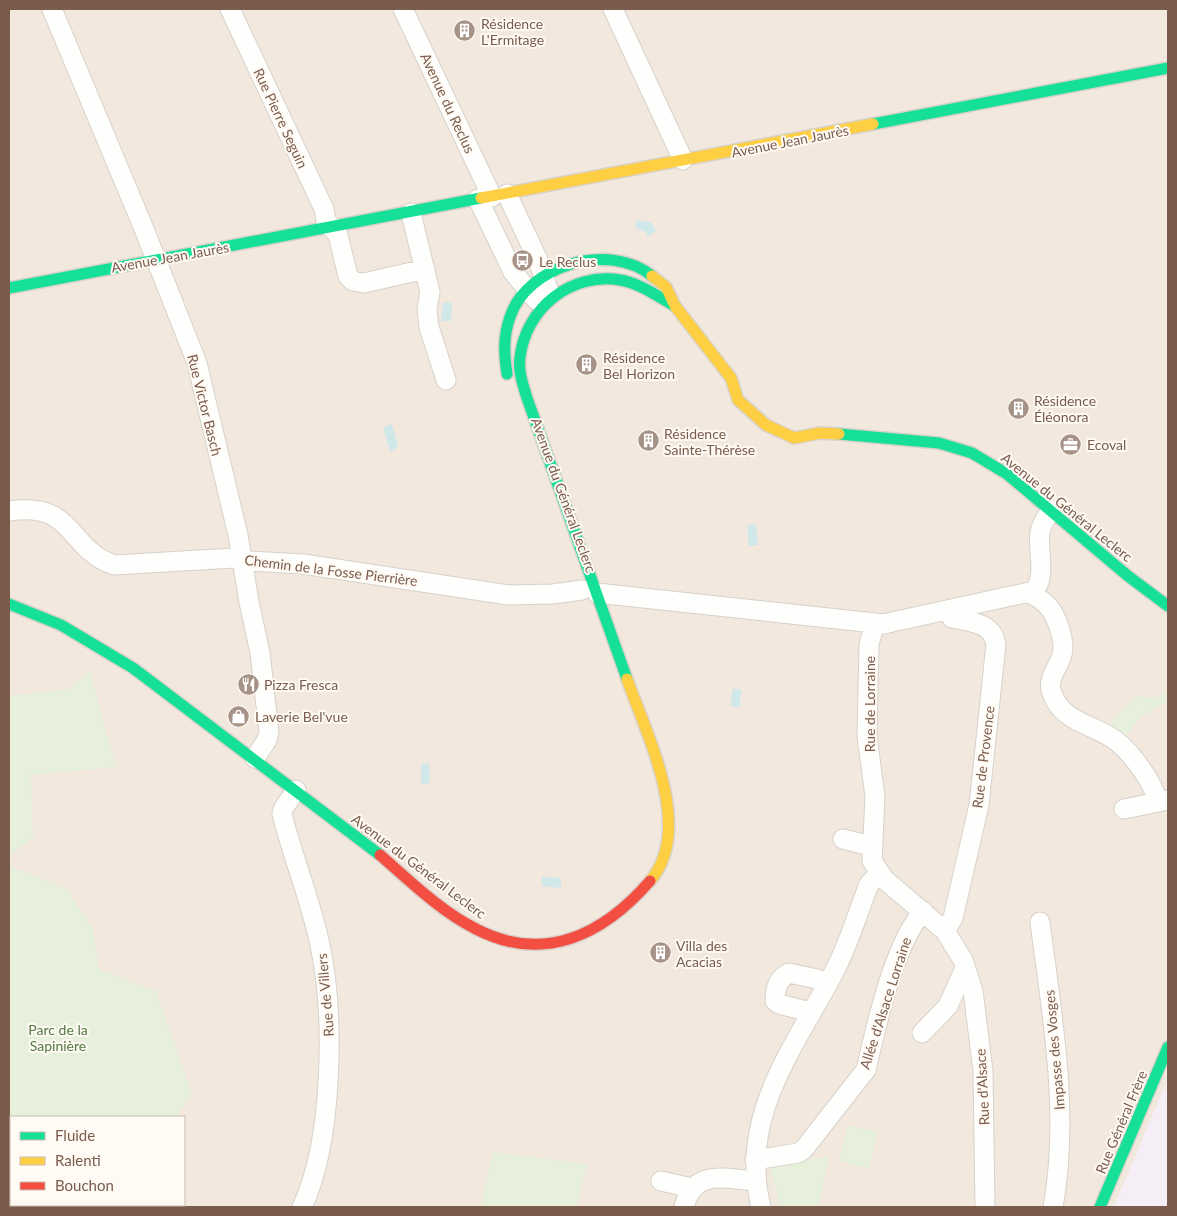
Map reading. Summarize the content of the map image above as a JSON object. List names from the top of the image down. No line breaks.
{"streets":{"main road":["Avenue Jean Jaurès","Avenue du Général Leclerc","Rue Général Frère"],"street":["Avenue du Reclus","Rue Pierre Seguin","Rue Victor Basch","Chemin de la Fosse Pierrière","Rue de Lorraine","Rue de Provence","Rue de Villers","Allée d'Alsace Lorraine","Impasse des Vosges","Rue d'Alsace"]},"crossings":[["Avenue du Reclus","Avenue Jean Jaurès"],["Avenue du Reclus","Avenue du Général Leclerc"],["Rue Pierre Seguin","Avenue Jean Jaurès"],["Avenue Jean Jaurès","Rue Victor Basch"],["Rue Victor Basch","Avenue du Général Leclerc"],["Rue Victor Basch","Chemin de la Fosse Pierrière"],["Avenue du Général Leclerc","Chemin de la Fosse Pierrière"],["Avenue du Général Leclerc","Rue de Villers"],["Rue de Lorraine","Rue d'Alsace"],["Rue de Provence","Rue d'Alsace"],["Allée d'Alsace Lorraine","Rue d'Alsace"]],"parks":["Parc de la Sapinière"],"places":{"building":["Résidence L'Ermitage","Résidence Bel Horizon","Résidence Éléonora","Résidence Sainte-Thérèse","Villa des Acacias"],"bus stop":["Le Reclus"],"office":["Ecoval"],"restaurant":["Pizza Fresca"],"shop":["Laverie Bel'vue"]},"legend":["Fluide","Ralenti","Bouchon"]}
